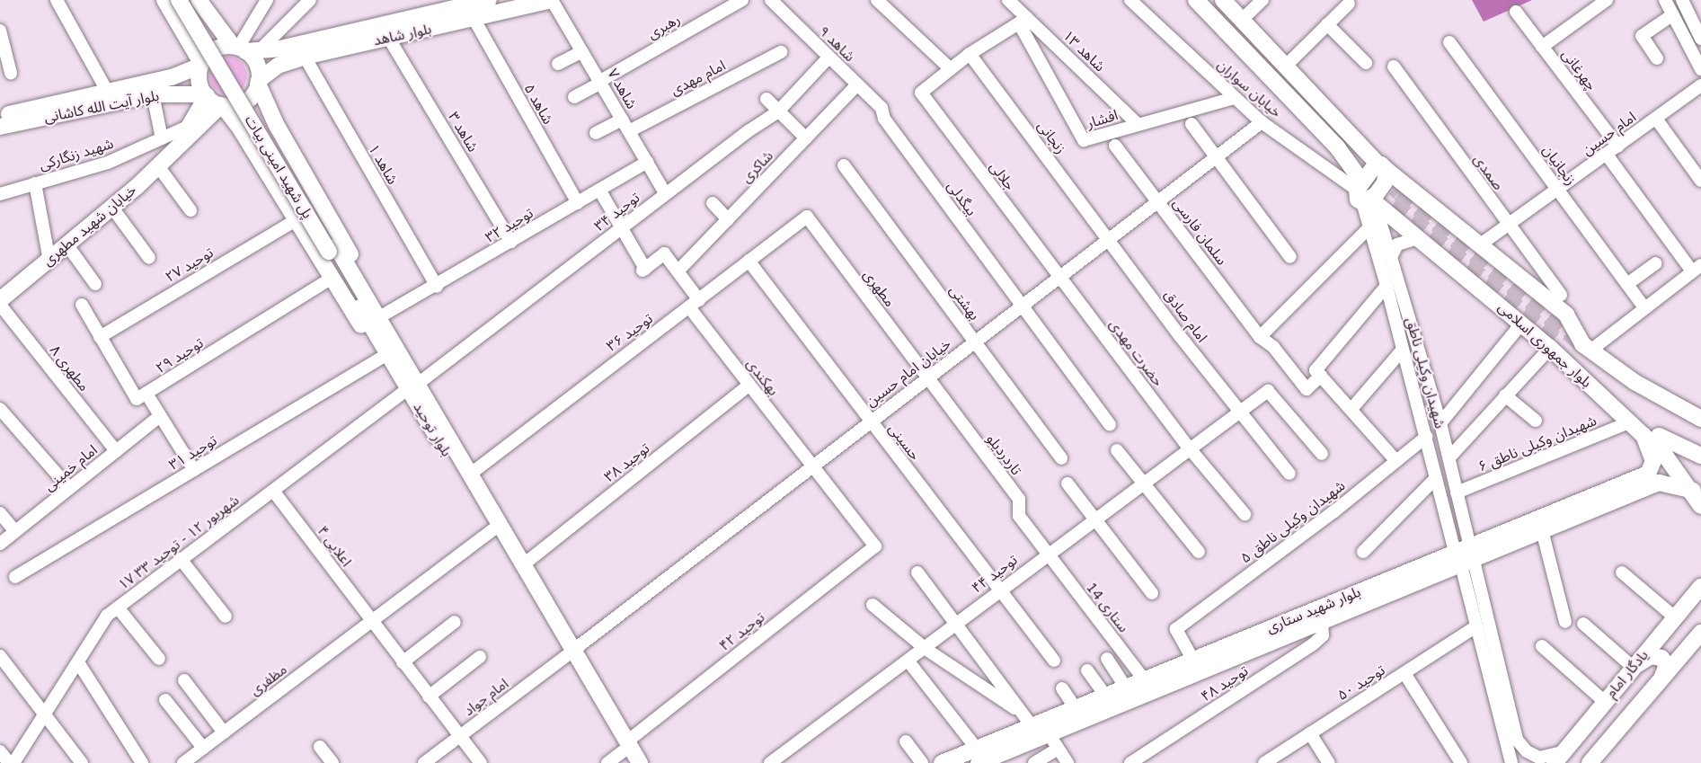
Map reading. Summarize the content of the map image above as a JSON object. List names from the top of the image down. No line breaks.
{"streets":{"main road":["بلوار شاهد","بلوار آیت الله کاشانی","پل شهید امینی بیات","خیابان شهید مطهری","بلوار جمهوری اسلامی","بلوار توحید","بلوار شهید ستاری","یادگار امام"],"street":["رهبری","شاهد ۹","شاهد ۱۳","چهرغانی","امام مهدی","شاهد ۷","خیابان سواران","شاهد ۵","افشار","شاهد ۳","امام حسین","زنجانی","شهید زنگارکی","شاهد ۱","زنجانیان","شاکری","صمدی","جلالی","بیگدلی","توحید ۳۴","توحید ۳۲","سلمان فارسی","توحید ۲۷","مطهری","بهشتی","امام صادق","توحید ۳۶","حضرت مهدی","توحید ۲۹","مطهری ۸","خیابان امام حسین","شهیدان وکیلی ناطق","بهکندی","حسینی","شهیدان وکیلی ناطق ۶","توحید ۳۱","تاردردیلو","توحید ۳۸","امام خمینی","شهیدان وکیلی ناطق ۵","۱۷ شهریور ۱۲ - توحید ۳۳","اعلایی ۴","توحید ۴۴","ستاری 14","توحید ۴۲","مظفری","توحید ۵۰","توحید ۴۸","امام جواد"]},"crossings":[["رهبری","شاهد ۷"],["بلوار شاهد","شاهد ۷"],["بلوار شاهد","شاهد ۵"],["بلوار شاهد","بلوار آیت الله کاشانی"],["بلوار شاهد","شاهد ۳"],["بلوار شاهد","شاهد ۱"],["بلوار شاهد","خیابان شهید مطهری"],["بلوار شاهد","بلوار توحید"],["شاهد ۹","شاکری"],["شاهد ۹","بیگدلی"],["شاهد ۹","توحید ۳۴"],["شاهد ۱۳","افشار"],["چهرغانی","امام حسین"],["امام مهدی","شاهد ۷"],["شاهد ۷","توحید ۳۴"],["شاهد ۷","توحید ۳۲"],["خیابان سواران","افشار"],["خیابان سواران","بلوار جمهوری اسلامی"],["خیابان سواران","خیابان امام حسین"],["خیابان سواران","شهیدان وکیلی ناطق"],["شاهد ۵","توحید ۳۲"],["بلوار آیت الله کاشانی","خیابان شهید مطهری"],["بلوار آیت الله کاشانی","بلوار توحید"],["شاهد ۳","توحید ۳۲"],["امام حسین","زنجانیان"],["امام حسین","صمدی"],["امام حسین","بلوار جمهوری اسلامی"],["زنجانی","امام صادق"],["زنجانی","خیابان امام حسین"],["شهید زنگارکی","خیابان شهید مطهری"],["شاهد ۱","توحید ۳۲"],["پل شهید امینی بیات","توحید ۳۲"],["پل شهید امینی بیات","بلوار توحید"],["شاکری","بهکندی"],["جلالی","حضرت مهدی"],["جلالی","خیابان امام حسین"],["بیگدلی","خیابان امام حسین"],["توحید ۳۴","بهکندی"],["توحید ۳۴","بلوار توحید"],["توحید ۳۴","۱۷ شهریور ۱۲ - توحید ۳۳"],["خیابان شهید مطهری","بلوار توحید"],["توحید ۳۲","بلوار توحید"],["سلمان فارسی","خیابان امام حسین"],["توحید ۲۷","بلوار توحید"],["مطهری","توحید ۳۶"],["مطهری","خیابان امام حسین"],["مطهری","تاردردیلو"],["بهشتی","خیابان امام حسین"],["امام صادق","خیابان امام حسین"],["امام صادق","توحید ۴۴"],["توحید ۳۶","بهکندی"],["توحید ۳۶","بلوار توحید"],["توحید ۳۶","حسینی"],["بلوار جمهوری اسلامی","شهیدان وکیلی ناطق"],["بلوار جمهوری اسلامی","شهیدان وکیلی ناطق ۶"],["حضرت مهدی","خیابان امام حسین"],["حضرت مهدی","توحید ۴۴"],["توحید ۲۹","بلوار توحید"],["مطهری ۸","امام خمینی"],["خیابان امام حسین","بهکندی"],["خیابان امام حسین","بلوار توحید"],["خیابان امام حسین","حسینی"],["خیابان امام حسین","تاردردیلو"],["خیابان امام حسین","امام جواد"],["شهیدان وکیلی ناطق","شهیدان وکیلی ناطق ۶"],["شهیدان وکیلی ناطق","شهیدان وکیلی ناطق ۵"],["شهیدان وکیلی ناطق","بلوار شهید ستاری"],["شهیدان وکیلی ناطق","یادگار امام"],["شهیدان وکیلی ناطق","توحید ۵۰"],["بهکندی","توحید ۳۸"],["بهکندی","توحید ۴۲"],["بلوار توحید","توحید ۳۱"],["بلوار توحید","توحید ۳۸"],["بلوار توحید","۱۷ شهریور ۱۲ - توحید ۳۳"],["بلوار توحید","توحید ۴۲"],["بلوار توحید","مظفری"],["بلوار توحید","امام جواد"],["حسینی","توحید ۴۴"],["تاردردیلو","توحید ۴۴"],["تاردردیلو","ستاری 14"],["شهیدان وکیلی ناطق ۵","بلوار شهید ستاری"],["۱۷ شهریور ۱۲ - توحید ۳۳","اعلایی ۴"],["اعلایی ۴","مظفری"],["اعلایی ۴","امام جواد"],["توحید ۴۴","ستاری 14"],["ستاری 14","بلوار شهید ستاری"],["بلوار شهید ستاری","توحید ۴۸"]]}
